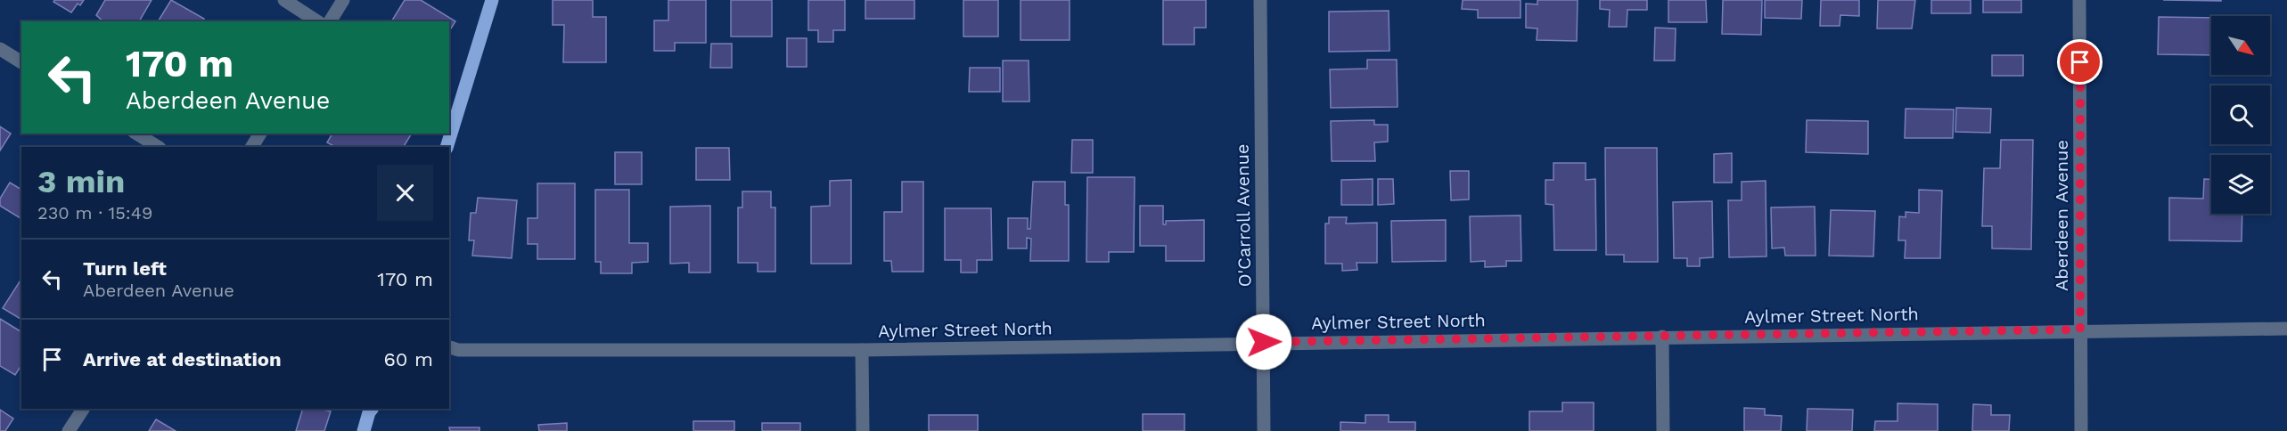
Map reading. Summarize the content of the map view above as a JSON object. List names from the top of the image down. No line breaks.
{"streets":{"street":["O'Carroll Avenue","Aberdeen Avenue","Aylmer Street North"]},"crossings":[["O'Carroll Avenue","Aylmer Street North"],["Aberdeen Avenue","Aylmer Street North"]],"north":"bottom right","page":{"turn":["170 m","Aberdeen Avenue"],"heading":["3 min","230 m · 15:49"],"list":[{"name":"Turn left","note":"Aberdeen Avenue","value":"170 m"},{"name":"Arrive at destination","value":"60 m"}]}}
